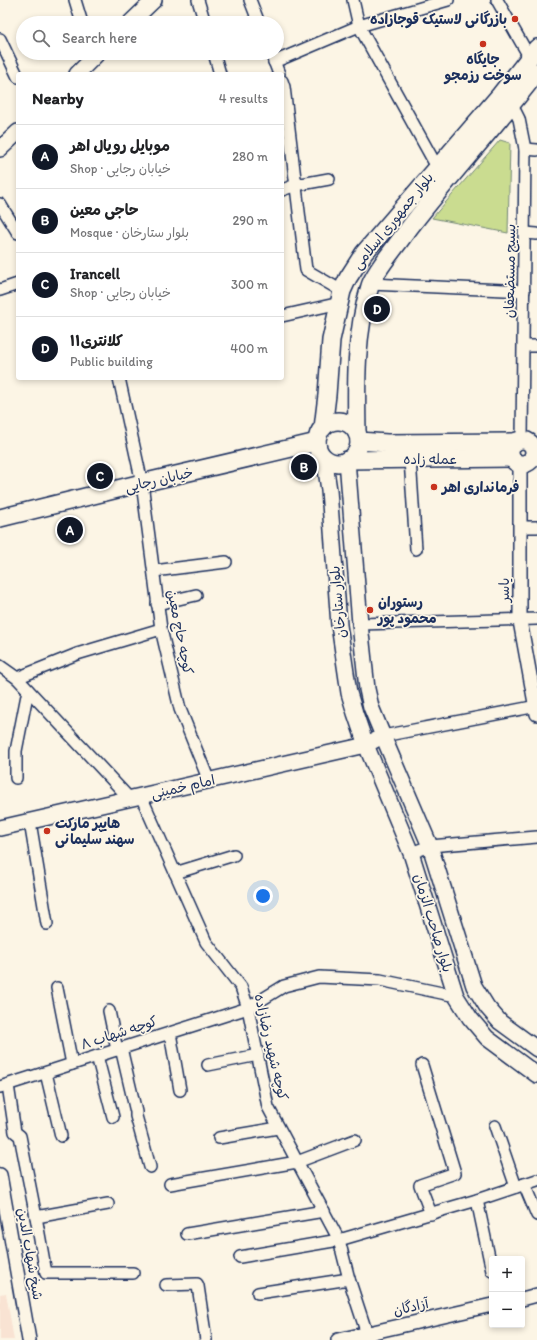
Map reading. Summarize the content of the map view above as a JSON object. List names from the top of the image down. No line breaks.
{"streets":{"main road":["بلوار جمهوری اسلامی","عمله زاده","خیابان رجایی","بلوار ستارخان","امام خمینی","بلوار صاحب الزمان"],"street":["بسیج مستضعفان","یاسر","کوچه حاج معین","کوچه شهاب ۸","کوچه شهید رضازاده","شیخ شهاب الدین","آزادگان"]},"crossings":[["بلوار جمهوری اسلامی","بسیج مستضعفان"],["بلوار جمهوری اسلامی","عمله زاده"],["بلوار جمهوری اسلامی","خیابان رجایی"],["بلوار جمهوری اسلامی","بلوار ستارخان"],["بسیج مستضعفان","عمله زاده"],["عمله زاده","خیابان رجایی"],["عمله زاده","یاسر"],["عمله زاده","بلوار ستارخان"],["خیابان رجایی","بلوار ستارخان"],["خیابان رجایی","کوچه حاج معین"],["بلوار ستارخان","امام خمینی"],["بلوار ستارخان","بلوار صاحب الزمان"],["کوچه حاج معین","امام خمینی"],["امام خمینی","بلوار صاحب الزمان"],["امام خمینی","کوچه شهید رضازاده"],["بلوار صاحب الزمان","کوچه شهاب ۸"],["کوچه شهاب ۸","کوچه شهید رضازاده"],["کوچه شهید رضازاده","آزادگان"]],"places":["بازرگانی لاستیک قوجازاده","جایگاه سوخت رزمجو","فرمانداری اهر","رستوران محمود پور","هایپر مارکت سهند سلیمانی"],"page":{"search":"Search here","heading":["Nearby","4 results"],"list":[{"mark":"A","name":"موبایل رویال اهر","note":"Shop · خیابان رجایی","value":"280 m"},{"mark":"B","name":"حاجی معین","note":"Mosque · بلوار ستارخان","value":"290 m"},{"mark":"C","name":"Irancell","note":"Shop · خیابان رجایی","value":"300 m"},{"mark":"D","name":"کلانتری۱۱","note":"Public building","value":"400 m"}],"pins":["D","B","C","A"],"map_buttons":["+","−"]}}
